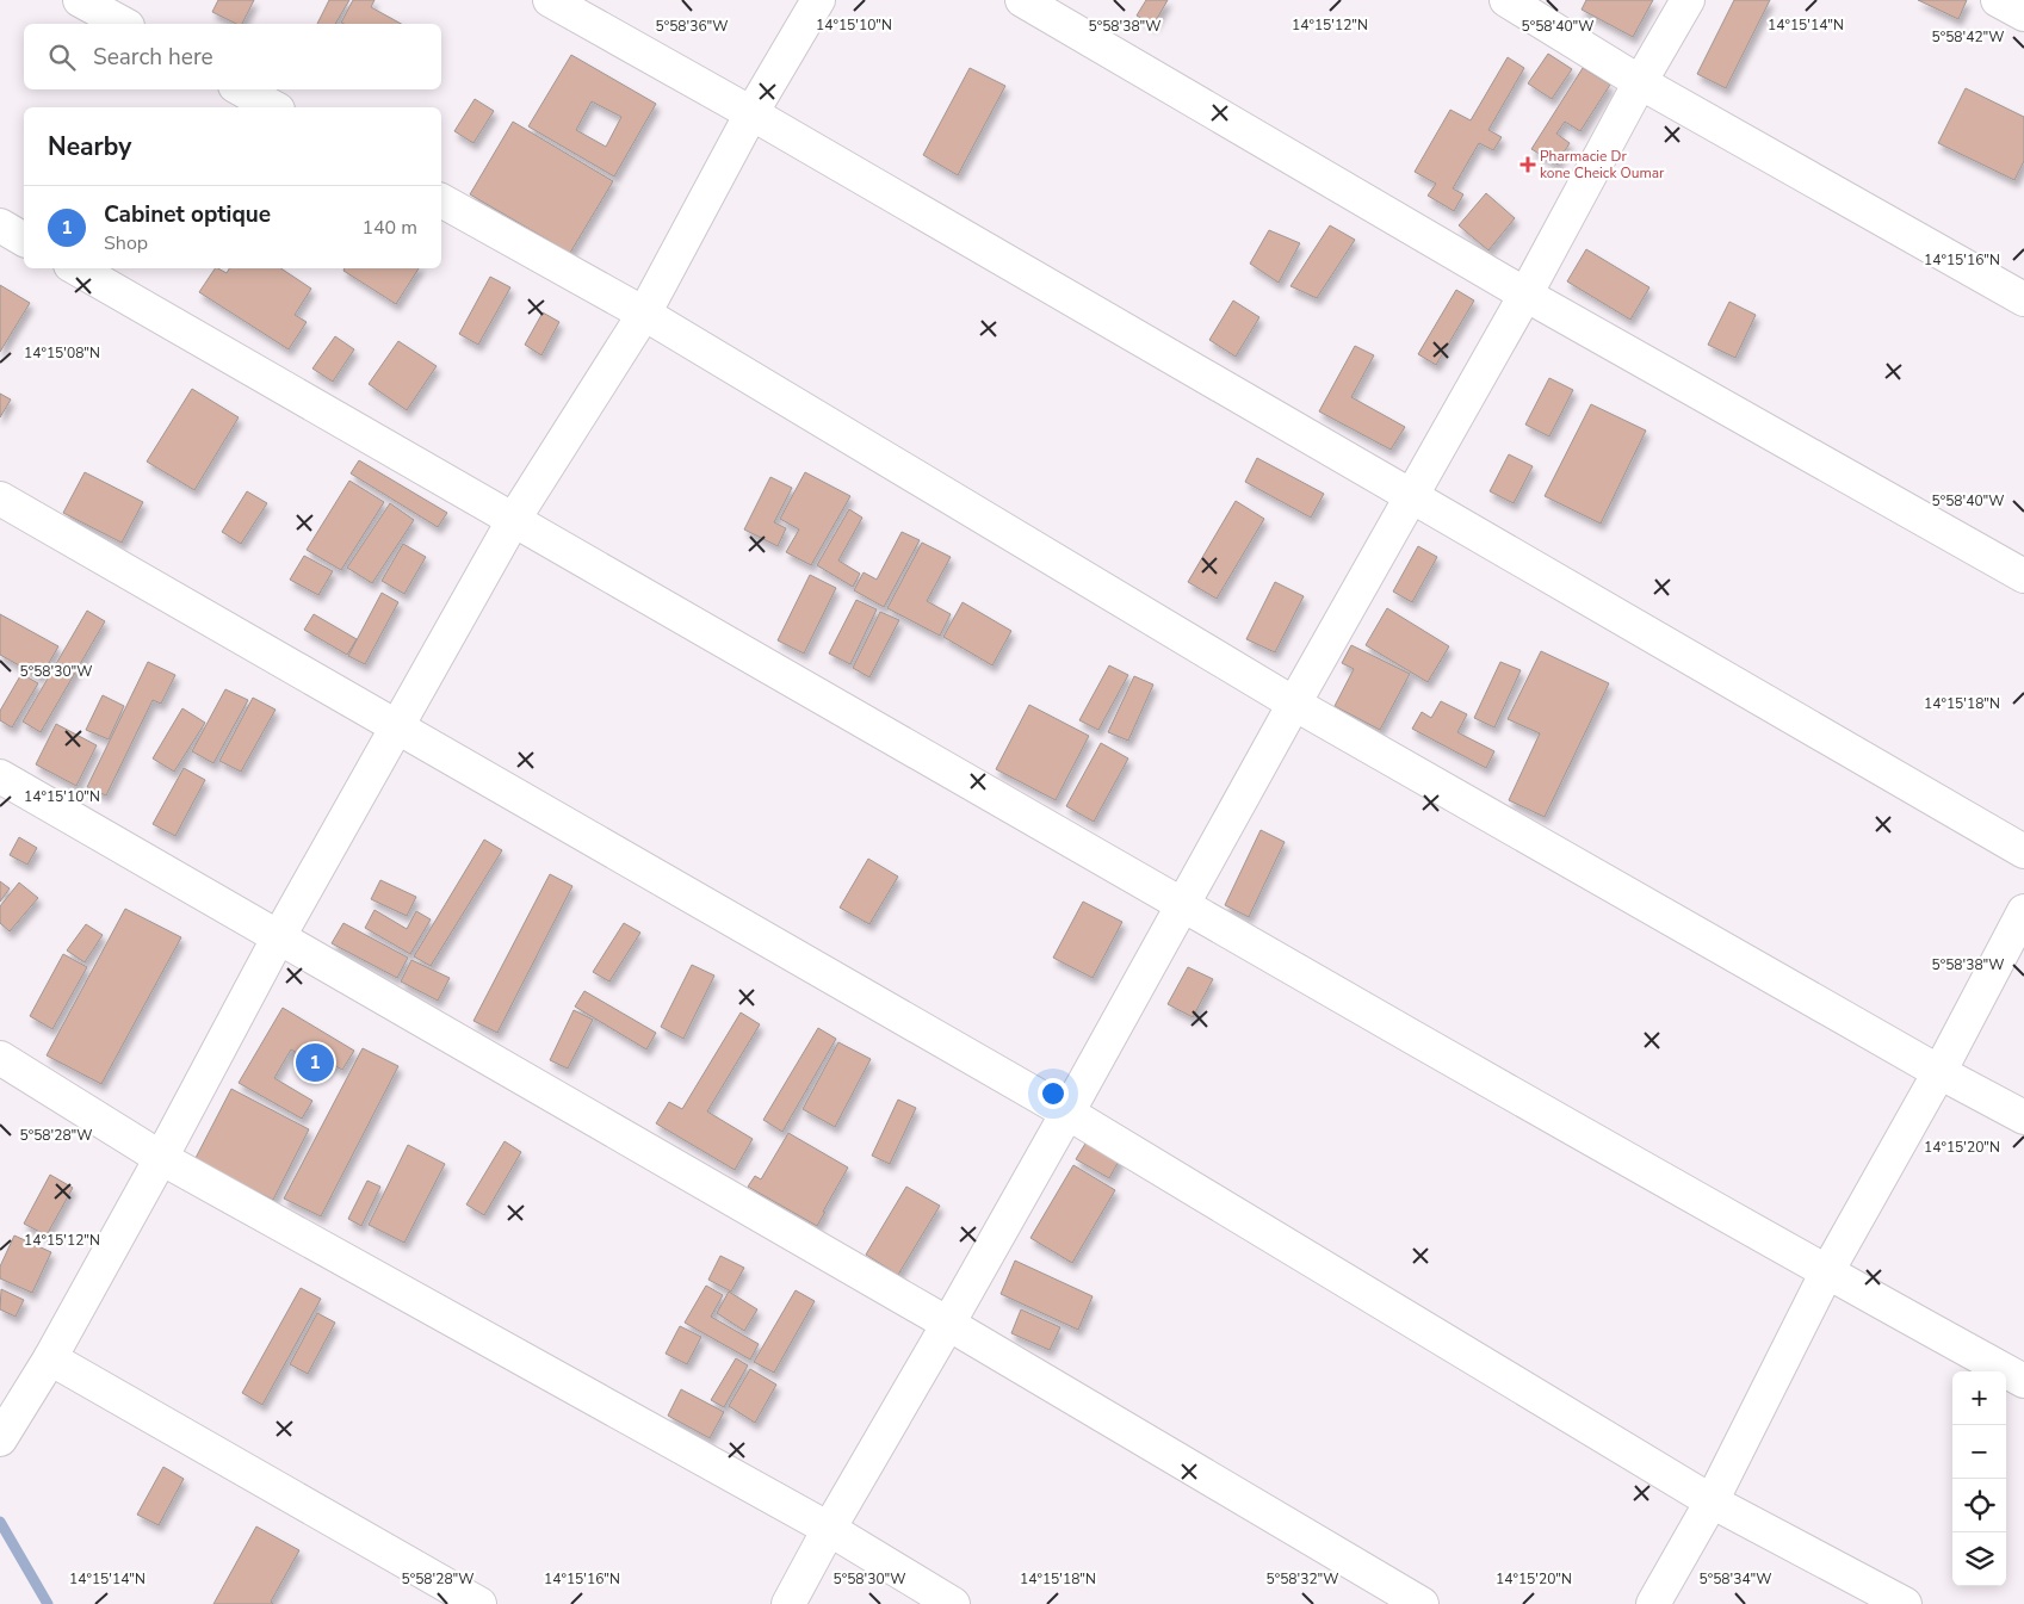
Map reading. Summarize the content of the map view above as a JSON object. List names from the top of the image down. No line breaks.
{"places":{"health":["Pharmacie Dr kone Cheick Oumar"]},"page":{"search":"Search here","heading":"Nearby","list":[{"mark":"1","name":"Cabinet optique","note":"Shop","value":"140 m"}],"pins":"1","map_buttons":["+","−"]},"coordinates":["14°15'12\"N","14°15'10\"N","14°15'14\"N","5°58'36\"W","5°58'38\"W","5°58'40\"W","5°58'42\"W","14°15'16\"N","14°15'08\"N","5°58'30\"W","14°15'18\"N","5°58'28\"W","14°15'20\"N","5°58'32\"W","5°58'34\"W"]}
